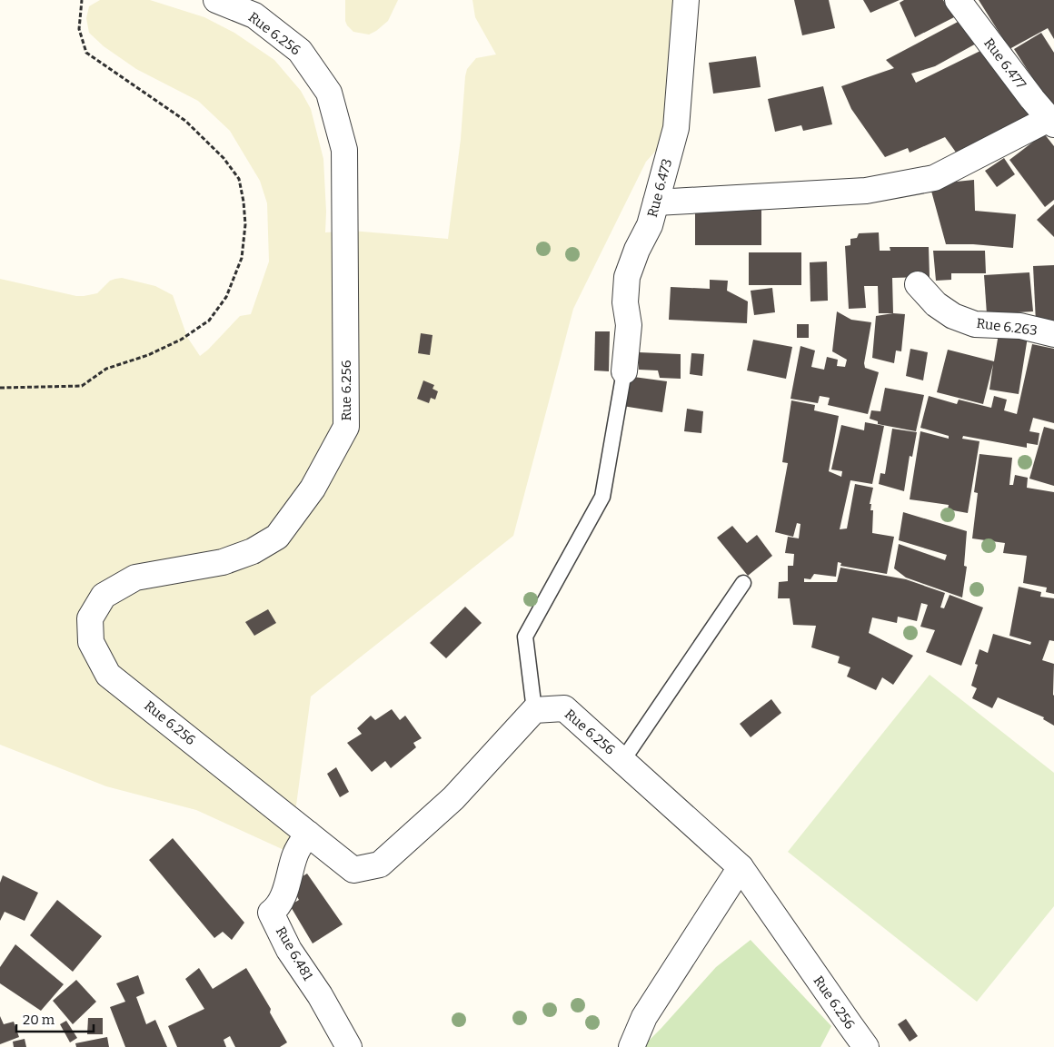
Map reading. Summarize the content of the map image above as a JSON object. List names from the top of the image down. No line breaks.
{"streets":{"street":["Rue 6.256","Rue 6.477","Rue 6.473","Rue 6.263","Rue 6.481"]},"crossings":[["Rue 6.256","Rue 6.481"]],"scale_bar":"20 m"}
